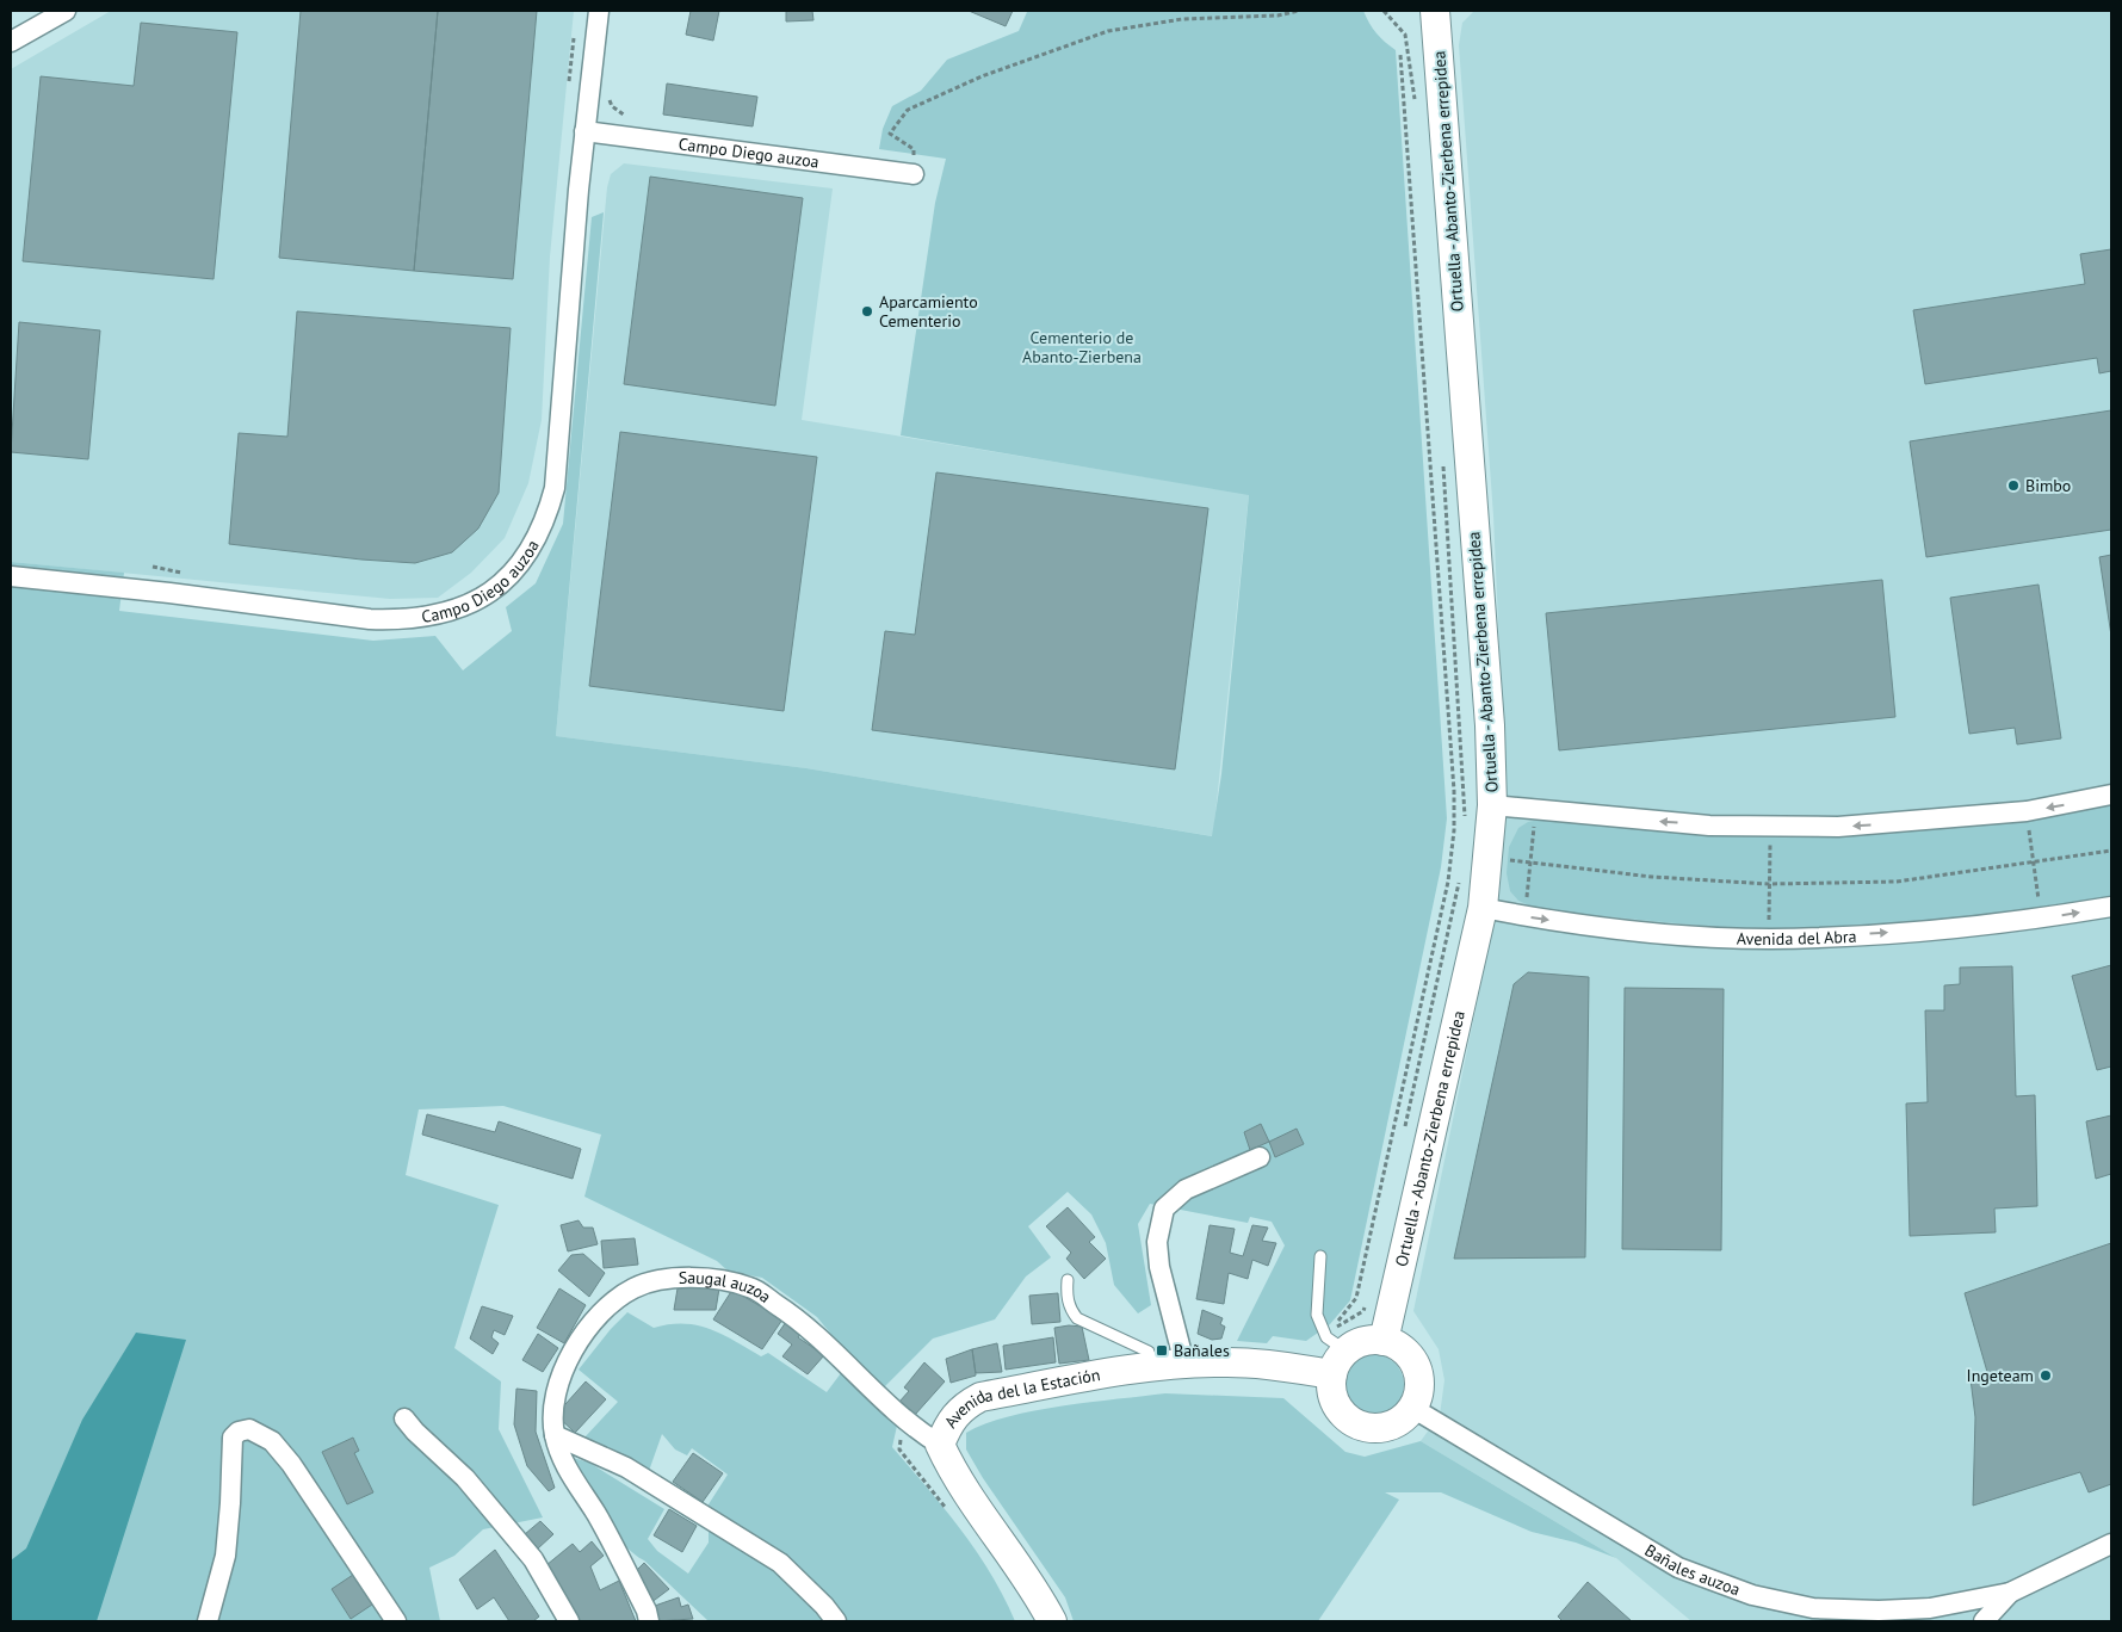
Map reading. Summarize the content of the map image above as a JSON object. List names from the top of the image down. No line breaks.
{"streets":{"street":["Campo Diego auzoa","Ortuella - Abanto-Zierbena errepidea","Avenida del Abra","Saugal auzoa","Avenida del la Estación","Bañales auzoa"]},"crossings":[["Ortuella - Abanto-Zierbena errepidea","Avenida del Abra"],["Ortuella - Abanto-Zierbena errepidea","Avenida del la Estación"],["Ortuella - Abanto-Zierbena errepidea","Bañales auzoa"],["Saugal auzoa","Avenida del la Estación"],["Avenida del la Estación","Bañales auzoa"]],"parks":["Cementerio de Abanto-Zierbena"],"places":{"other":["Aparcamiento Cementerio","Bimbo","Ingeteam"],"transit":["Bañales"]}}
